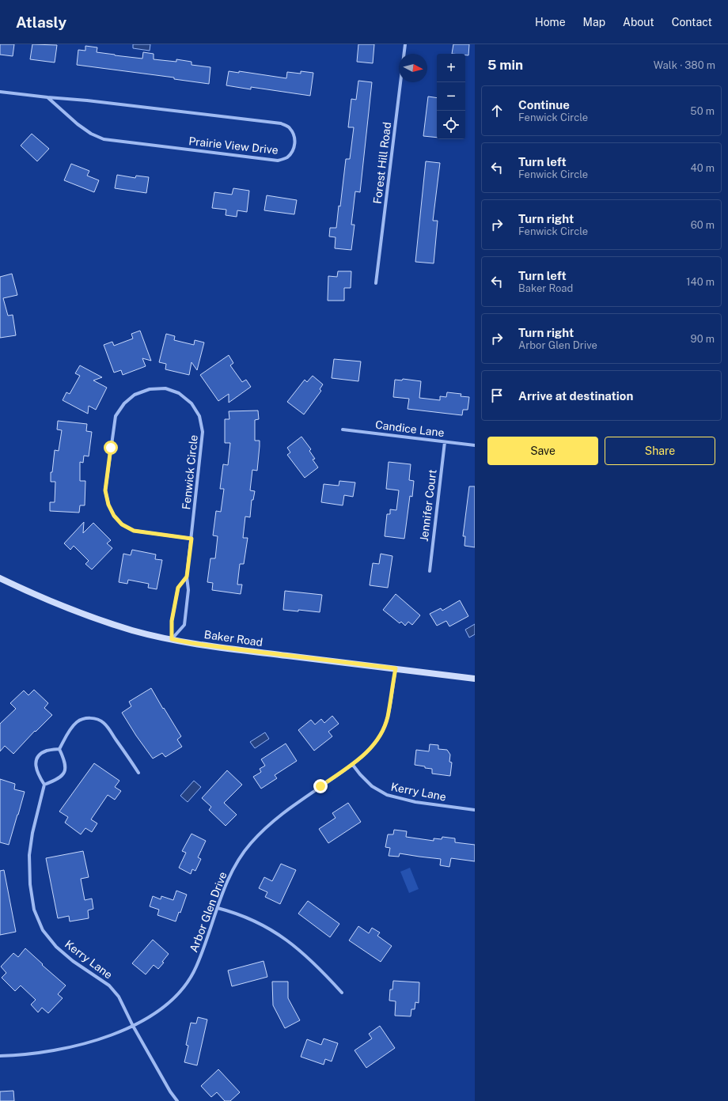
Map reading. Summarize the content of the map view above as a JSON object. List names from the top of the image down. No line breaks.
{"streets":{"main road":["Baker Road"],"street":["Prairie View Drive","Forest Hill Road","Candice Lane","Fenwick Circle","Jennifer Court","Kerry Lane","Arbor Glen Drive"]},"crossings":[["Candice Lane","Jennifer Court"],["Fenwick Circle","Baker Road"],["Baker Road","Arbor Glen Drive"],["Kerry Lane","Arbor Glen Drive"]],"north":"right","page":{"header":"Atlasly","nav":["Home","Map","About","Contact"],"heading":["5 min","Walk · 380 m"],"map_buttons":["+","−"],"list":[["Continue","Fenwick Circle","50 m"],["Turn left","Fenwick Circle","40 m"],["Turn right","Fenwick Circle","60 m"],["Turn left","Baker Road","140 m"],["Turn right","Arbor Glen Drive","90 m"],"Arrive at destination"],"buttons":["Save","Share"]}}
